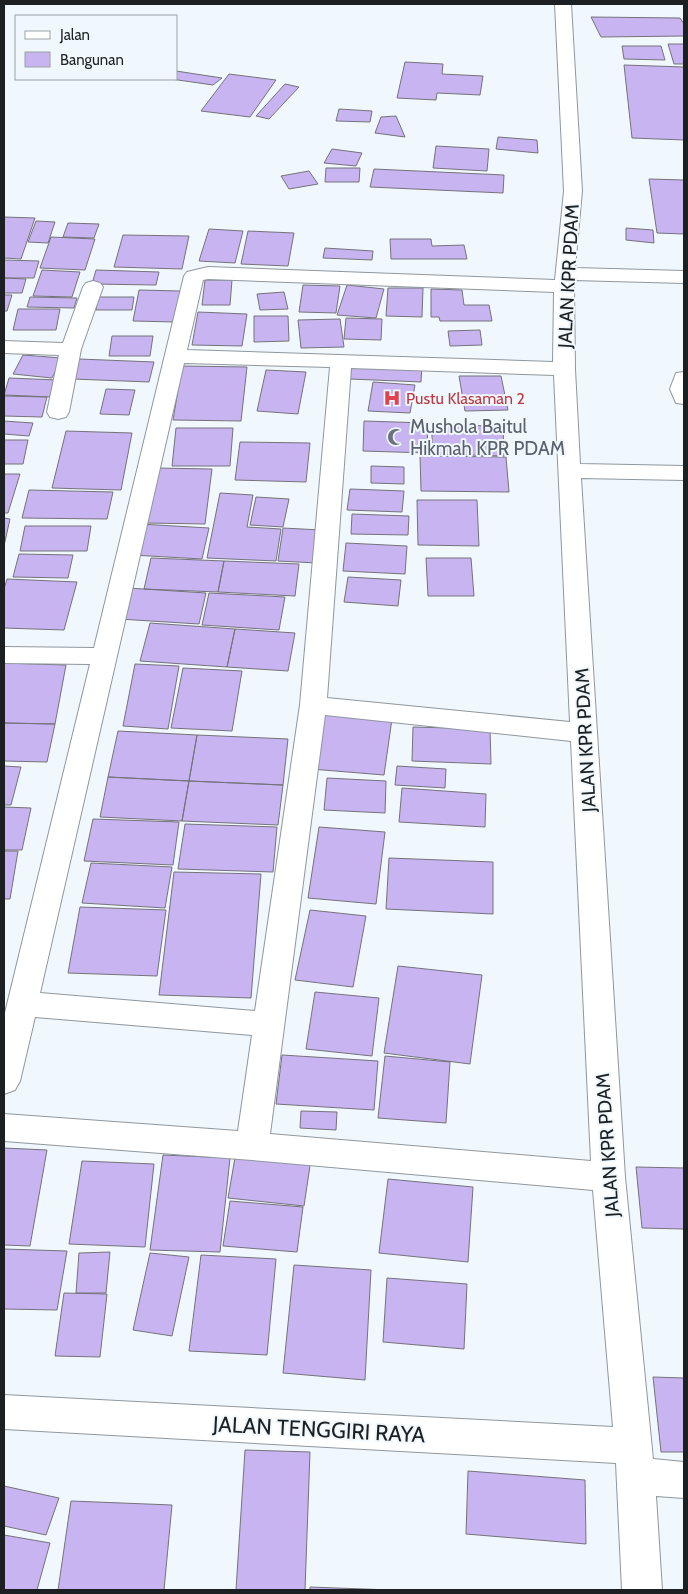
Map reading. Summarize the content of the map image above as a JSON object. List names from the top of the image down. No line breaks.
{"streets":{"street":["JALAN KPR PDAM","JALAN TENGGIRI RAYA"]},"crossings":[["JALAN KPR PDAM","JALAN TENGGIRI RAYA"]],"places":{"hospital":["Pustu Klasaman 2"],"mosque":["Mushola Baitul Hikmah KPR PDAM"]},"legend":["Jalan","Bangunan"]}
